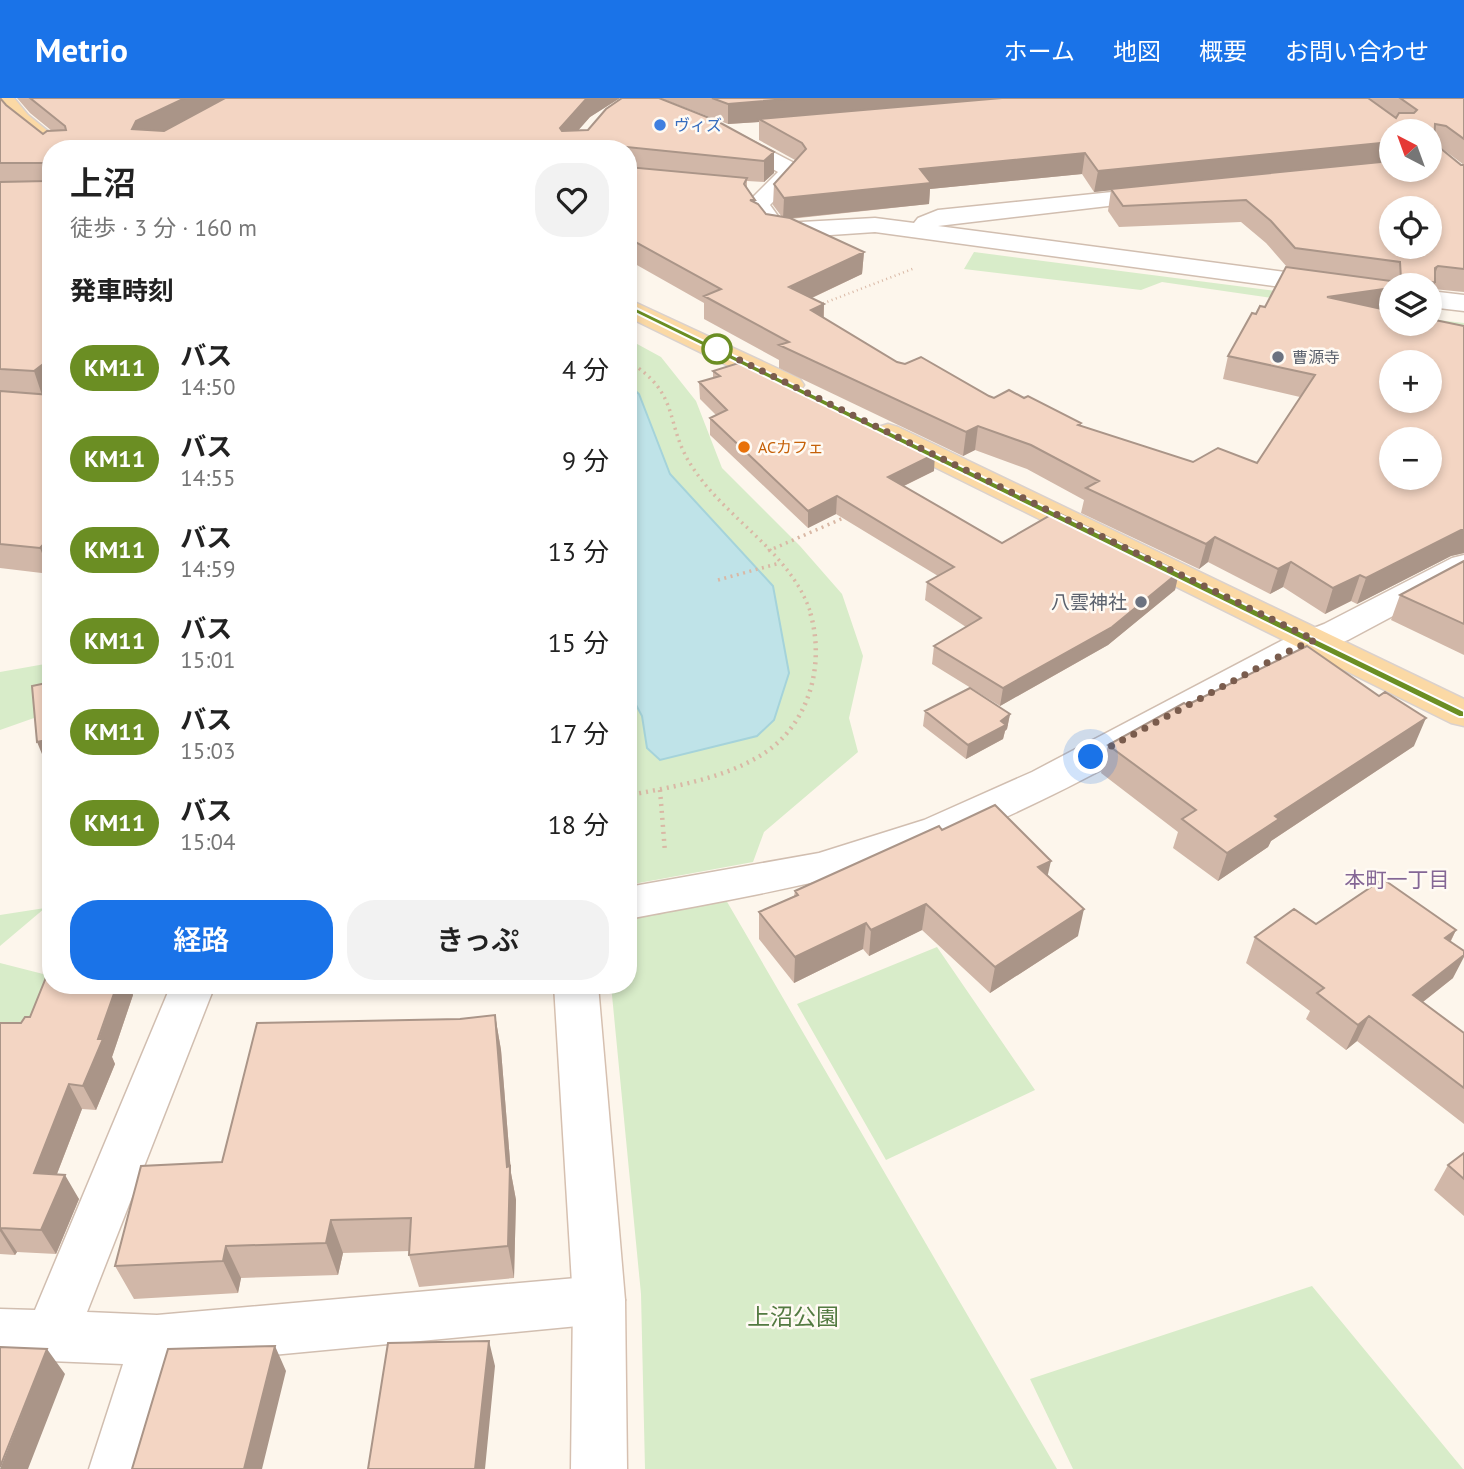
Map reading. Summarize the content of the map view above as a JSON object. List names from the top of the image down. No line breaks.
{"districts":["本町一丁目"],"parks":["上沼公園"],"places":["ヴィズ","曹源寺","ACカフェ","八雲神社"],"lines":["bus line KM11"],"north":"top left","page":{"header":"Metrio","nav":["ホーム","地図","概要","お問い合わせ"],"map_buttons":["+","−"],"heading":[["上沼","徒歩 · 3 分 · 160 m"],"発車時刻"],"list":[{"mark":"KM11","name":"バス","note":"14:50","value":"4 分"},{"mark":"KM11","name":"バス","note":"14:55","value":"9 分"},{"mark":"KM11","name":"バス","note":"14:59","value":"13 分"},{"mark":"KM11","name":"バス","note":"15:01","value":"15 分"},{"mark":"KM11","name":"バス","note":"15:03","value":"17 分"},{"mark":"KM11","name":"バス","note":"15:04","value":"18 分"}],"buttons":["経路","きっぷ"]}}
